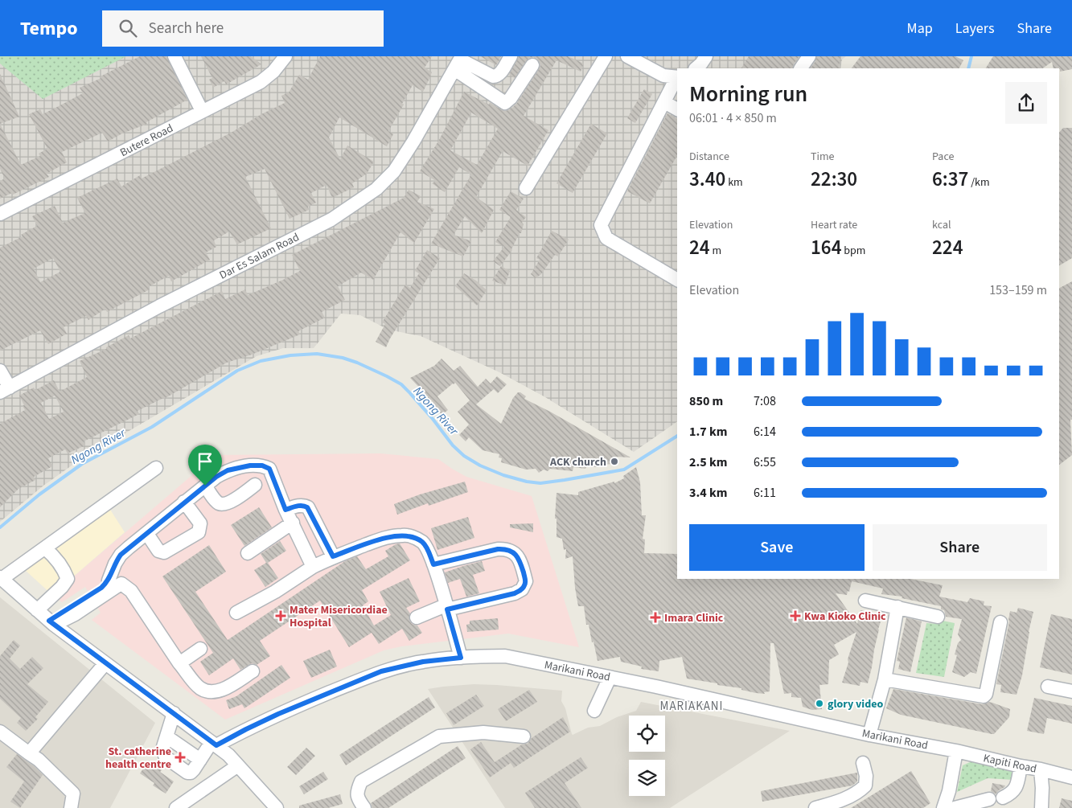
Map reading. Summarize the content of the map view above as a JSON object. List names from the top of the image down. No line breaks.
{"streets":{"street":["Butere Road","Dar Es Salam Road","Marikani Road","Kapiti Road"]},"crossings":[["Marikani Road","Kapiti Road"]],"districts":["MARIAKANI"],"water":["Ngong River"],"places":{"other":["ACK church","glory video"],"health":["Mater Misericordiae Hospital","Kwa Kioko Clinic","Imara Clinic","St. catherine health centre"]},"page":{"header":"Tempo","search":"Search here","nav":["Map","Layers","Share"],"heading":["Morning run","06:01 · 4 × 850 m"],"stats":[["Distance","3.40 km"],["Time","22:30"],["Pace","6:37 /km"],["Elevation","24 m"],["Heart rate","164 bpm"],["kcal","224"]],"chart":["Elevation","153–159 m"],"list":[{"name":"850 m","note":"7:08"},{"name":"1.7 km","note":"6:14"},{"name":"2.5 km","note":"6:55"},{"name":"3.4 km","note":"6:11"}],"buttons":["Save","Share"]}}
